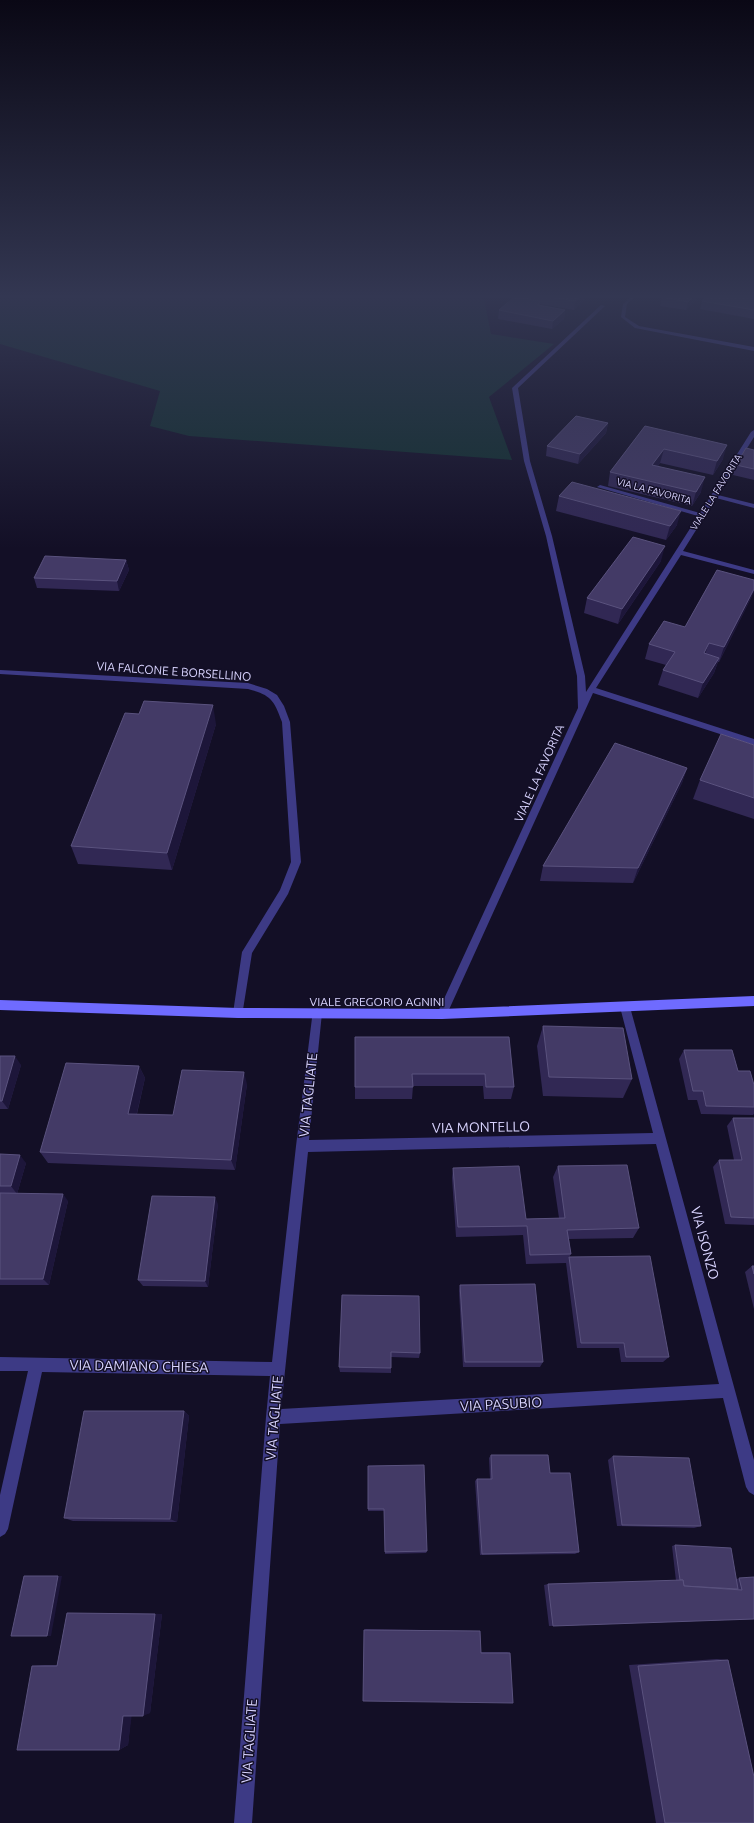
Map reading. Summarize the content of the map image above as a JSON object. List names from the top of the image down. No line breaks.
{"streets":{"main road":["VIALE GREGORIO AGNINI"],"street":["VIA LA FAVORITA","VIALE LA FAVORITA","VIA FALCONE E BORSELLINO","VIA TAGLIATE","VIA MONTELLO","VIA ISONZO","VIA DAMIANO CHIESA","VIA PASUBIO"]},"crossings":[["VIA LA FAVORITA","VIALE LA FAVORITA"],["VIALE LA FAVORITA","VIALE GREGORIO AGNINI"],["VIA FALCONE E BORSELLINO","VIALE GREGORIO AGNINI"],["VIALE GREGORIO AGNINI","VIA TAGLIATE"],["VIALE GREGORIO AGNINI","VIA ISONZO"],["VIA TAGLIATE","VIA MONTELLO"],["VIA TAGLIATE","VIA DAMIANO CHIESA"],["VIA TAGLIATE","VIA PASUBIO"],["VIA MONTELLO","VIA ISONZO"],["VIA ISONZO","VIA PASUBIO"]]}
